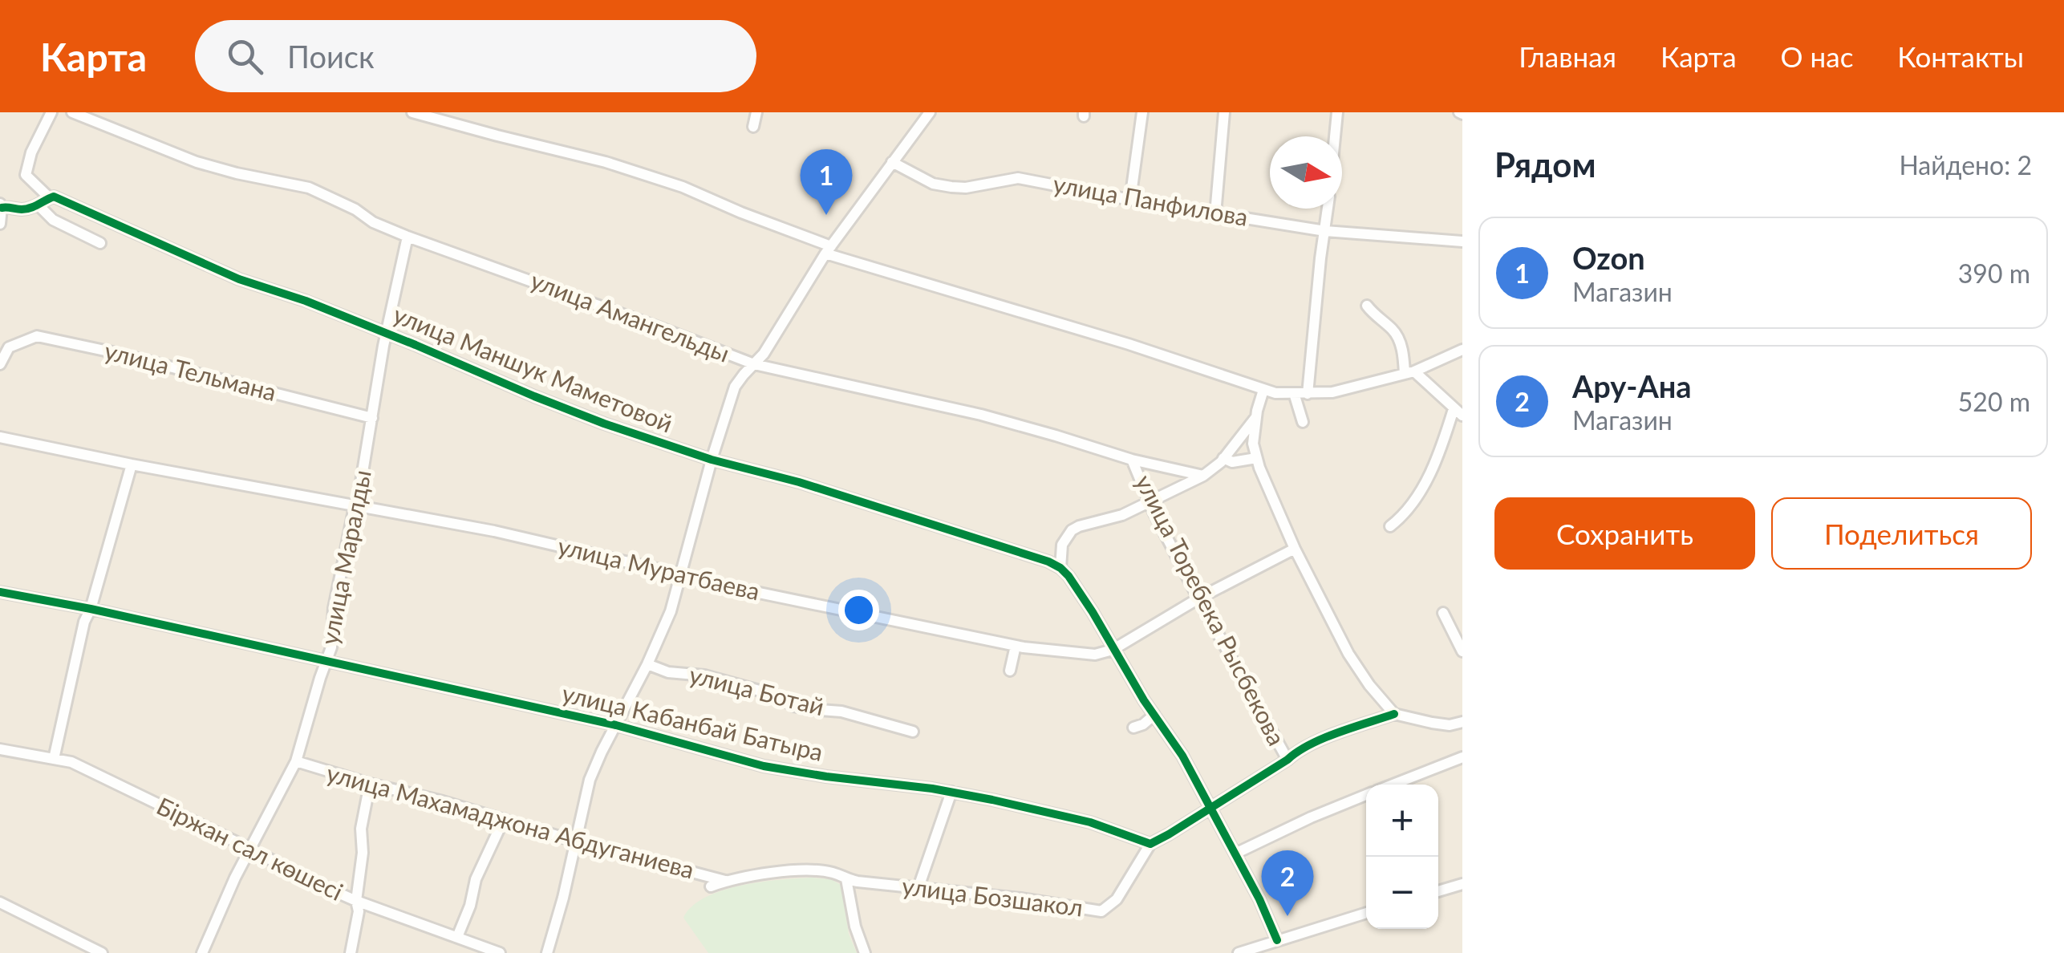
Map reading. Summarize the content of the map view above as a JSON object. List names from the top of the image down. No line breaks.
{"streets":{"street":["улица Панфилова","улица Амангельды","улица Маншук Маметовой","улица Тельмана","улица Маралды","улица Муратбаева","улица Торебека Рысбекова","улица Ботай","улица Кабанбай Батыра","улица Махамаджона Абдуганиева","Біржан сал көшесі","улица Бозшакол"]},"crossings":[["улица Амангельды","улица Маралды"],["улица Амангельды","улица Торебека Рысбекова"],["улица Маншук Маметовой","улица Маралды"],["улица Тельмана","улица Маралды"],["улица Маралды","улица Муратбаева"],["улица Маралды","улица Кабанбай Батыра"],["улица Маралды","улица Махамаджона Абдуганиева"],["улица Маралды","Біржан сал көшесі"],["улица Муратбаева","улица Торебека Рысбекова"],["улица Кабанбай Батыра","улица Бозшакол"],["улица Махамаджона Абдуганиева","улица Бозшакол"]],"north":"right","page":{"header":"Карта","search":"Поиск","nav":["Главная","Карта","О нас","Контакты"],"heading":["Рядом","Найдено: 2"],"pins":["1","2"],"list":[{"mark":"1","name":"Ozon","note":"Магазин","value":"390 m"},{"mark":"2","name":"Ару-Ана","note":"Магазин","value":"520 m"}],"buttons":["Сохранить","Поделиться"],"map_buttons":["+","−"]}}
